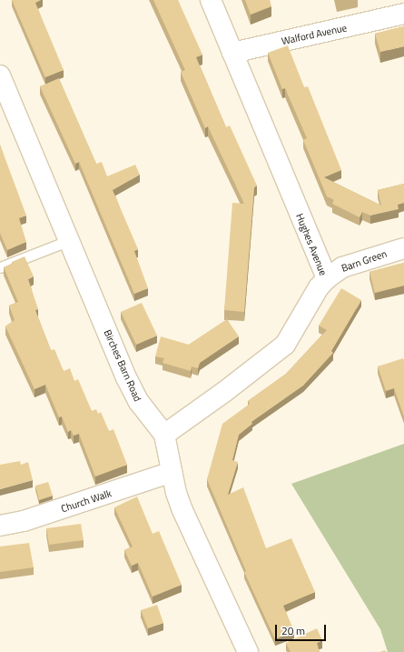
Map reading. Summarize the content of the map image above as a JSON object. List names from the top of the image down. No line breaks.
{"streets":{"street":["Walford Avenue","Hughes Avenue","Barn Green","Birches Barn Road","Church Walk"]},"crossings":[["Walford Avenue","Hughes Avenue"],["Hughes Avenue","Barn Green"],["Hughes Avenue","Birches Barn Road"],["Birches Barn Road","Church Walk"]],"scale_bar":"20 m"}
